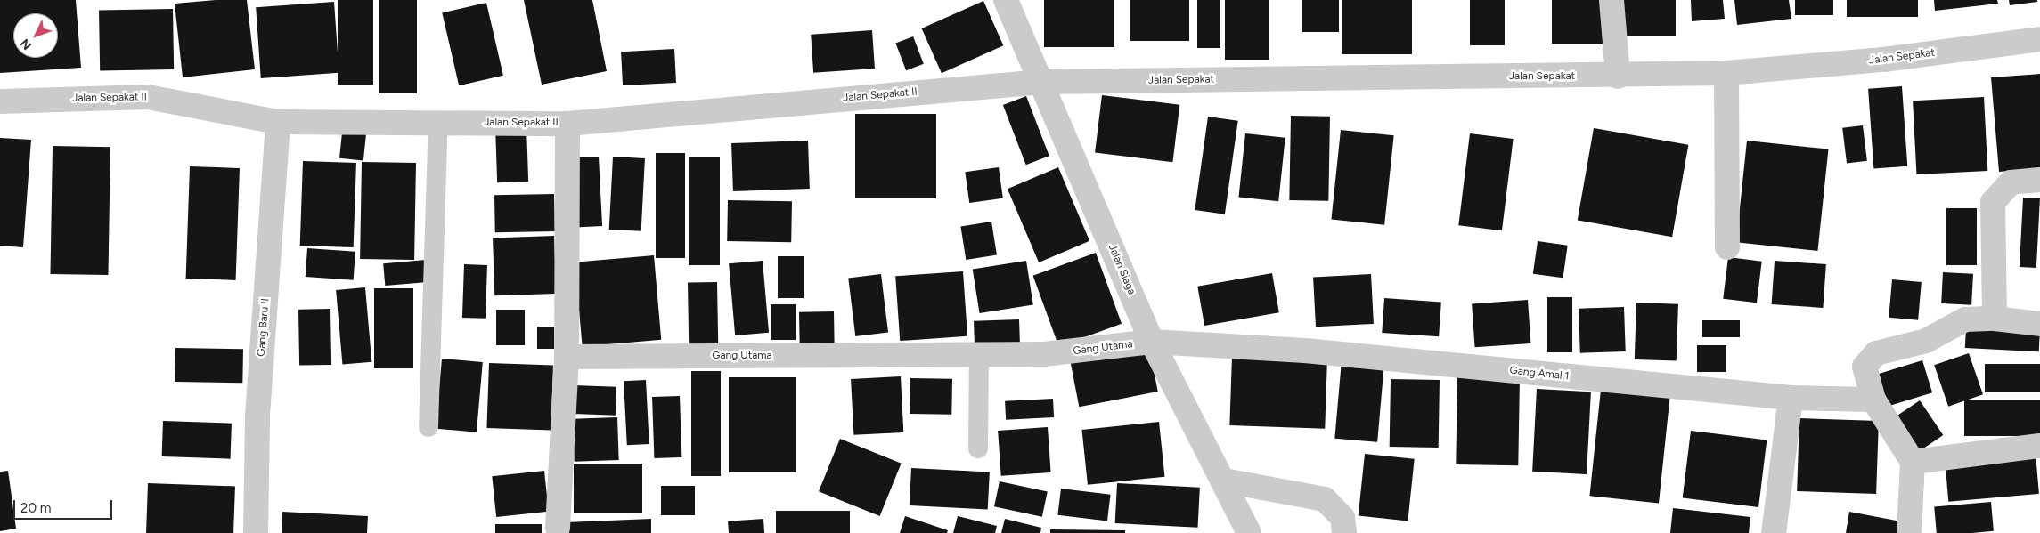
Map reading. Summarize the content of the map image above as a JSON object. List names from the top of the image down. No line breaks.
{"streets":{"street":["Jalan Sepakat","Jalan Sepakat II","Jalan Siaga","Gang Baru II","Gang Utama","Gang Amal 1"]},"crossings":[["Jalan Sepakat","Jalan Sepakat II"],["Jalan Sepakat","Jalan Siaga"],["Jalan Sepakat II","Jalan Siaga"],["Jalan Sepakat II","Gang Baru II"],["Jalan Siaga","Gang Utama"],["Jalan Siaga","Gang Amal 1"],["Gang Utama","Gang Amal 1"]],"scale_bar":"20 m","north":"bottom left"}
